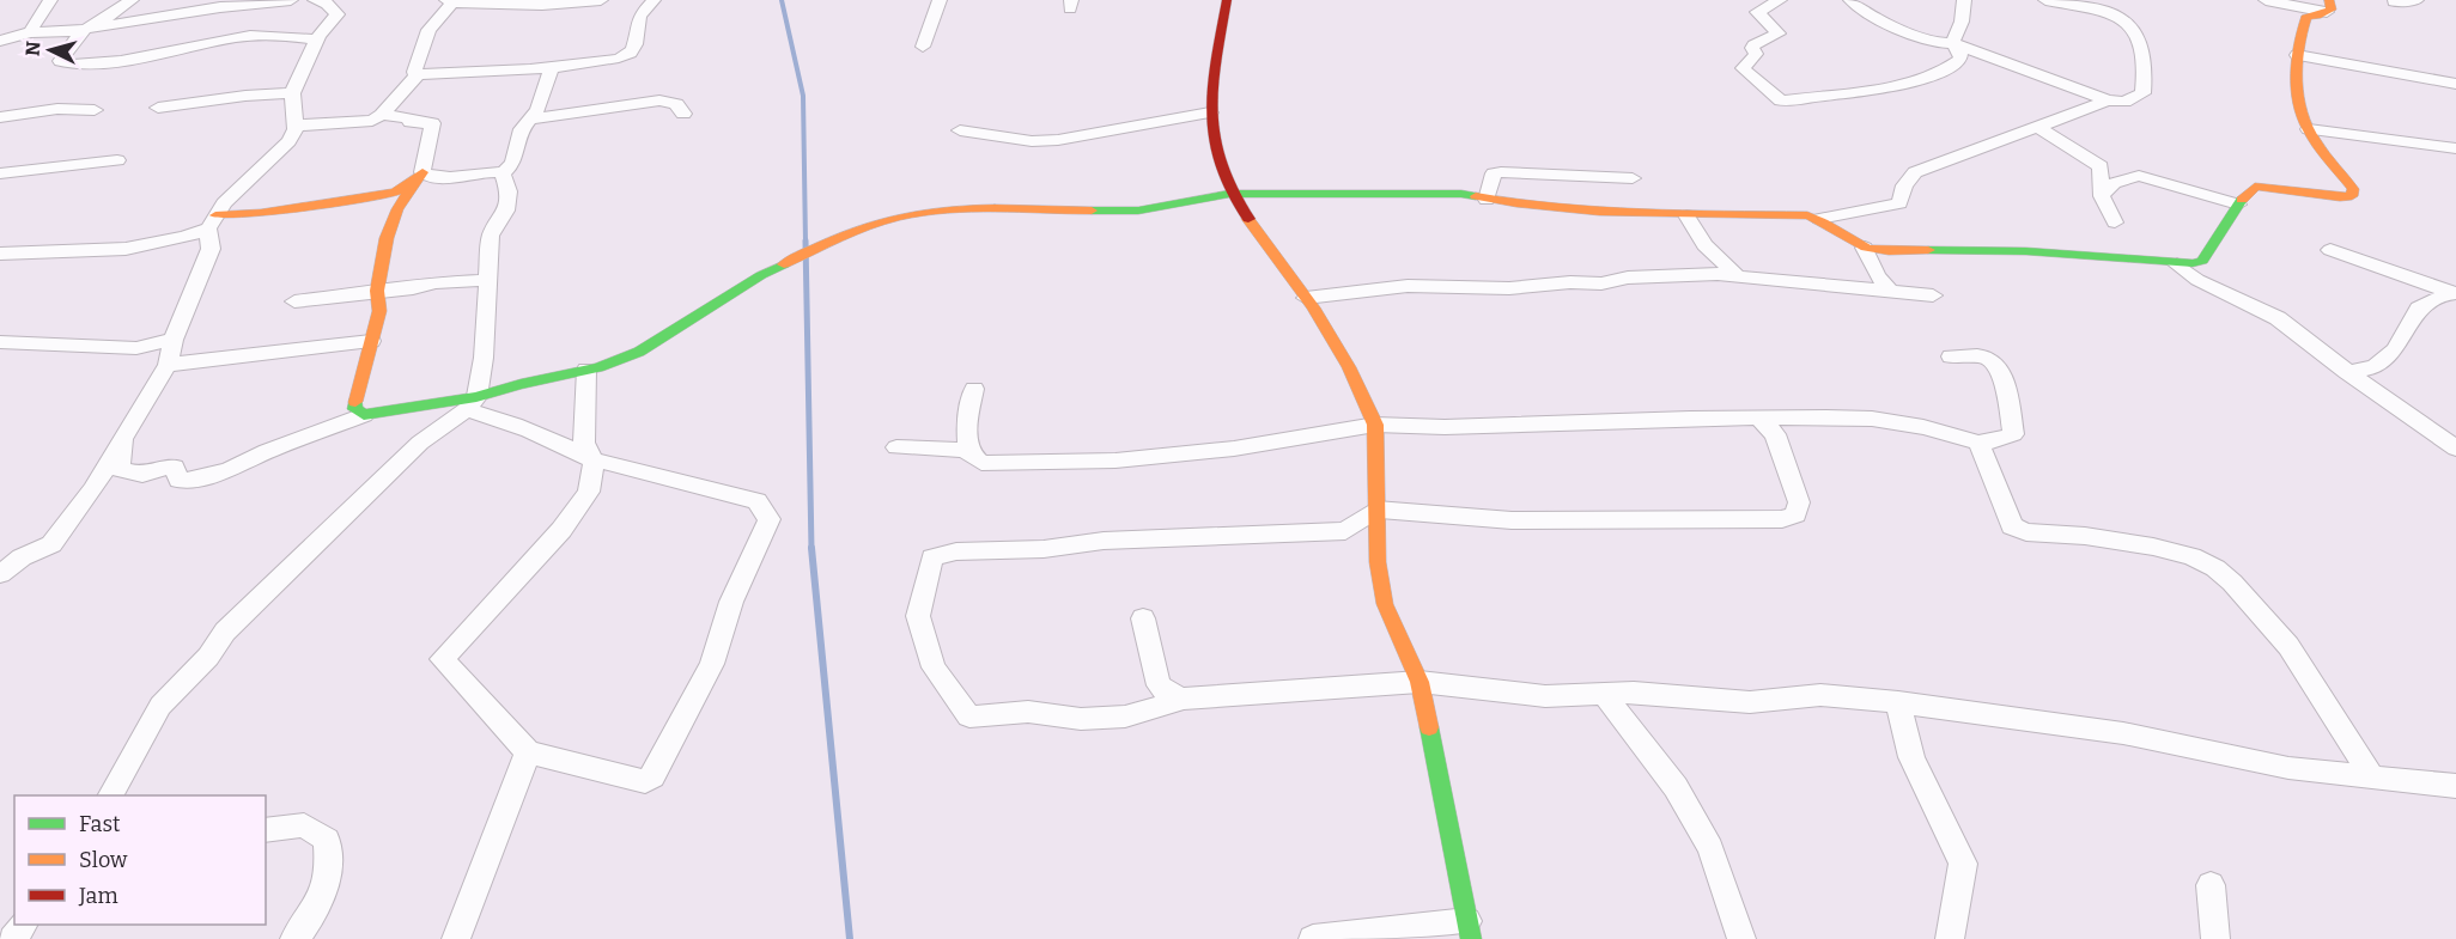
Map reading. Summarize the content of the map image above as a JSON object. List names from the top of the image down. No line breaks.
{"legend":["Fast","Slow","Jam"],"north":"left"}
